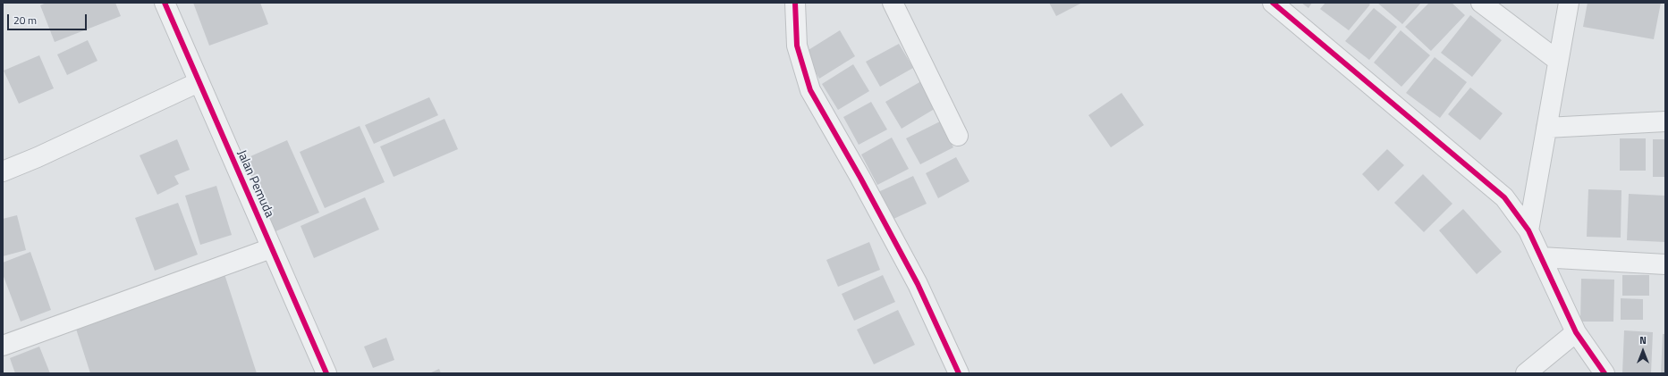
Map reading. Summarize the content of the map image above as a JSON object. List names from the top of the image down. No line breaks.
{"streets":{"street":["Jalan Pemuda"]},"scale_bar":"20 m","north":"top"}
